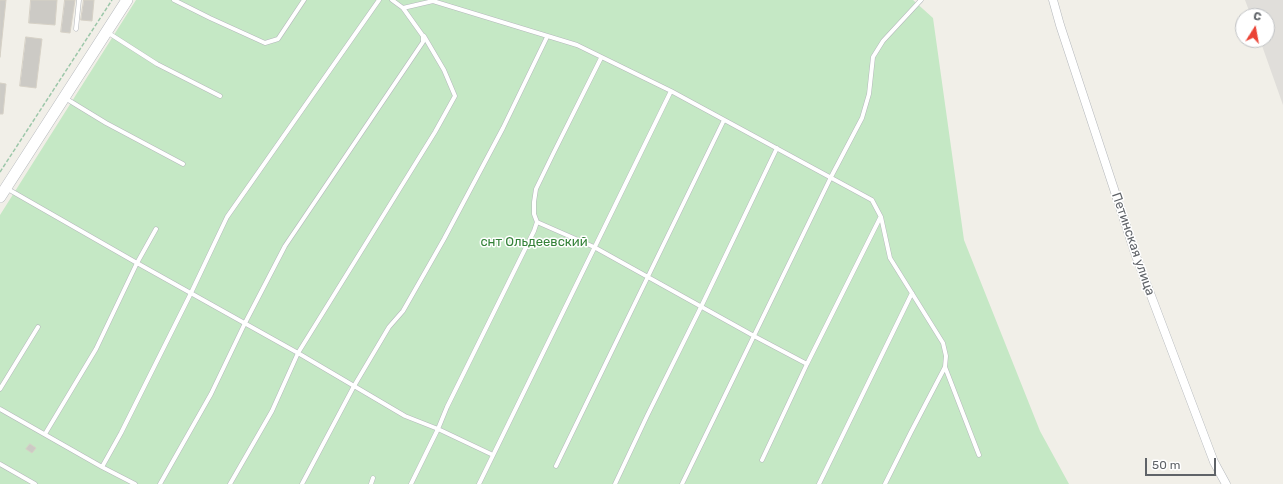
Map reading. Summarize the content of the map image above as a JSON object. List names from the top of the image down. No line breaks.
{"streets":{"street":["Петинская улица"]},"parks":["снт Ольдеевский"],"scale_bar":"50 m","north":"top"}
